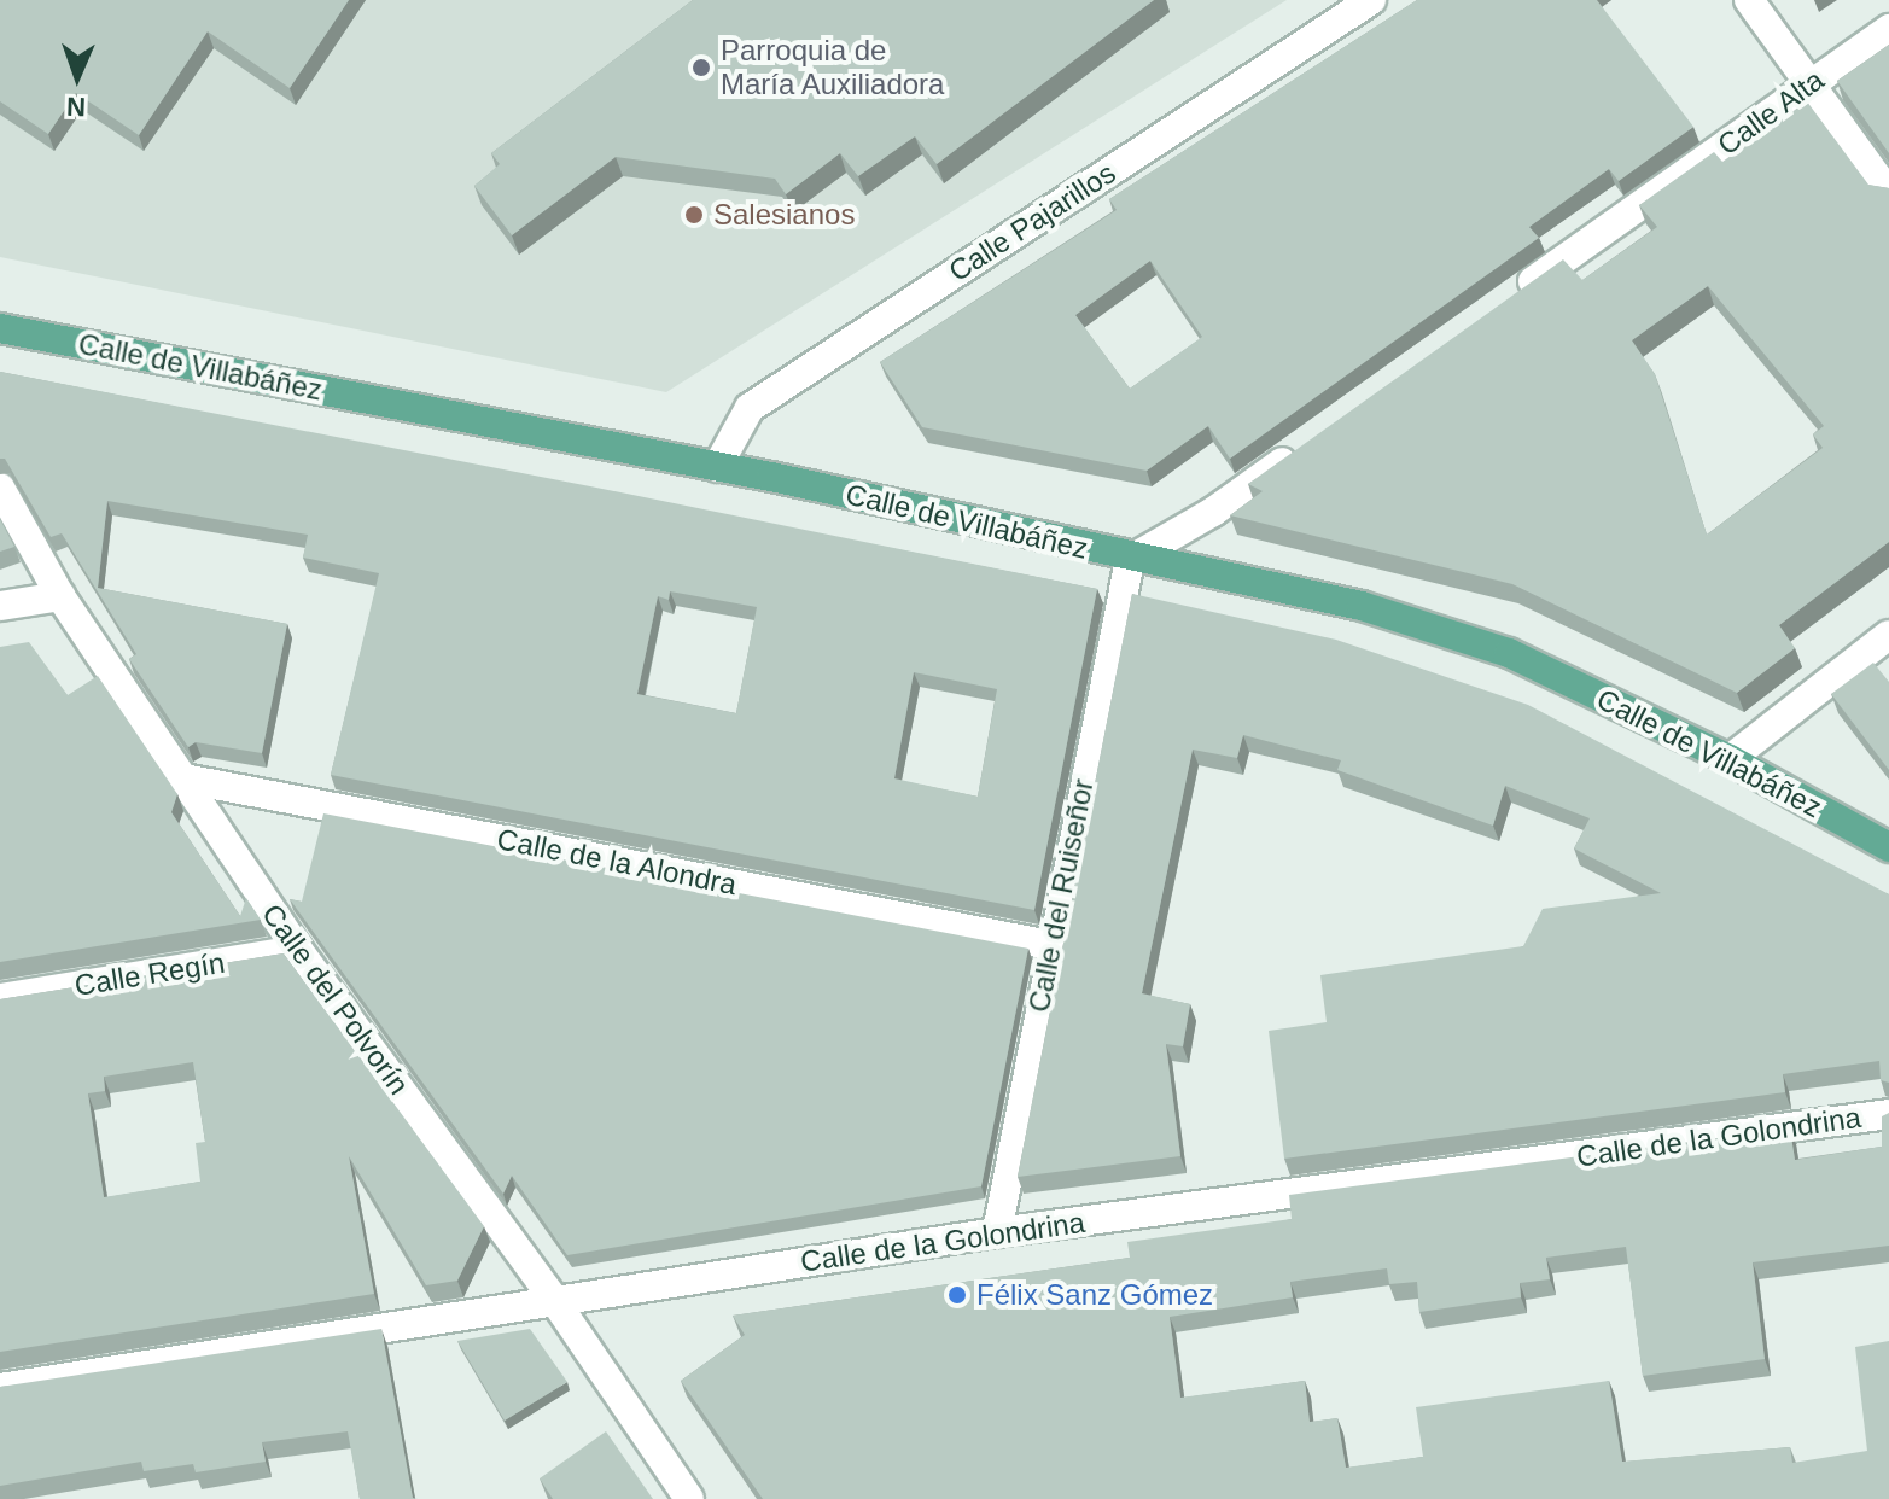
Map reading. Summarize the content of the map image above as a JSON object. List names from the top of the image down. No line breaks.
{"streets":{"main road":["Calle de Villabáñez"],"street":["Calle Alta","Calle Pajarillos","Calle de la Alondra","Calle del Ruiseñor","Calle Regín","Calle del Polvorín","Calle de la Golondrina"]},"crossings":[["Calle Pajarillos","Calle de Villabáñez"],["Calle de Villabáñez","Calle del Ruiseñor"],["Calle de la Alondra","Calle del Ruiseñor"],["Calle de la Alondra","Calle del Polvorín"],["Calle del Ruiseñor","Calle de la Golondrina"],["Calle Regín","Calle del Polvorín"],["Calle del Polvorín","Calle de la Golondrina"]],"places":["Parroquia de María Auxiliadora","Salesianos","Félix Sanz Gómez"],"north":"bottom"}
